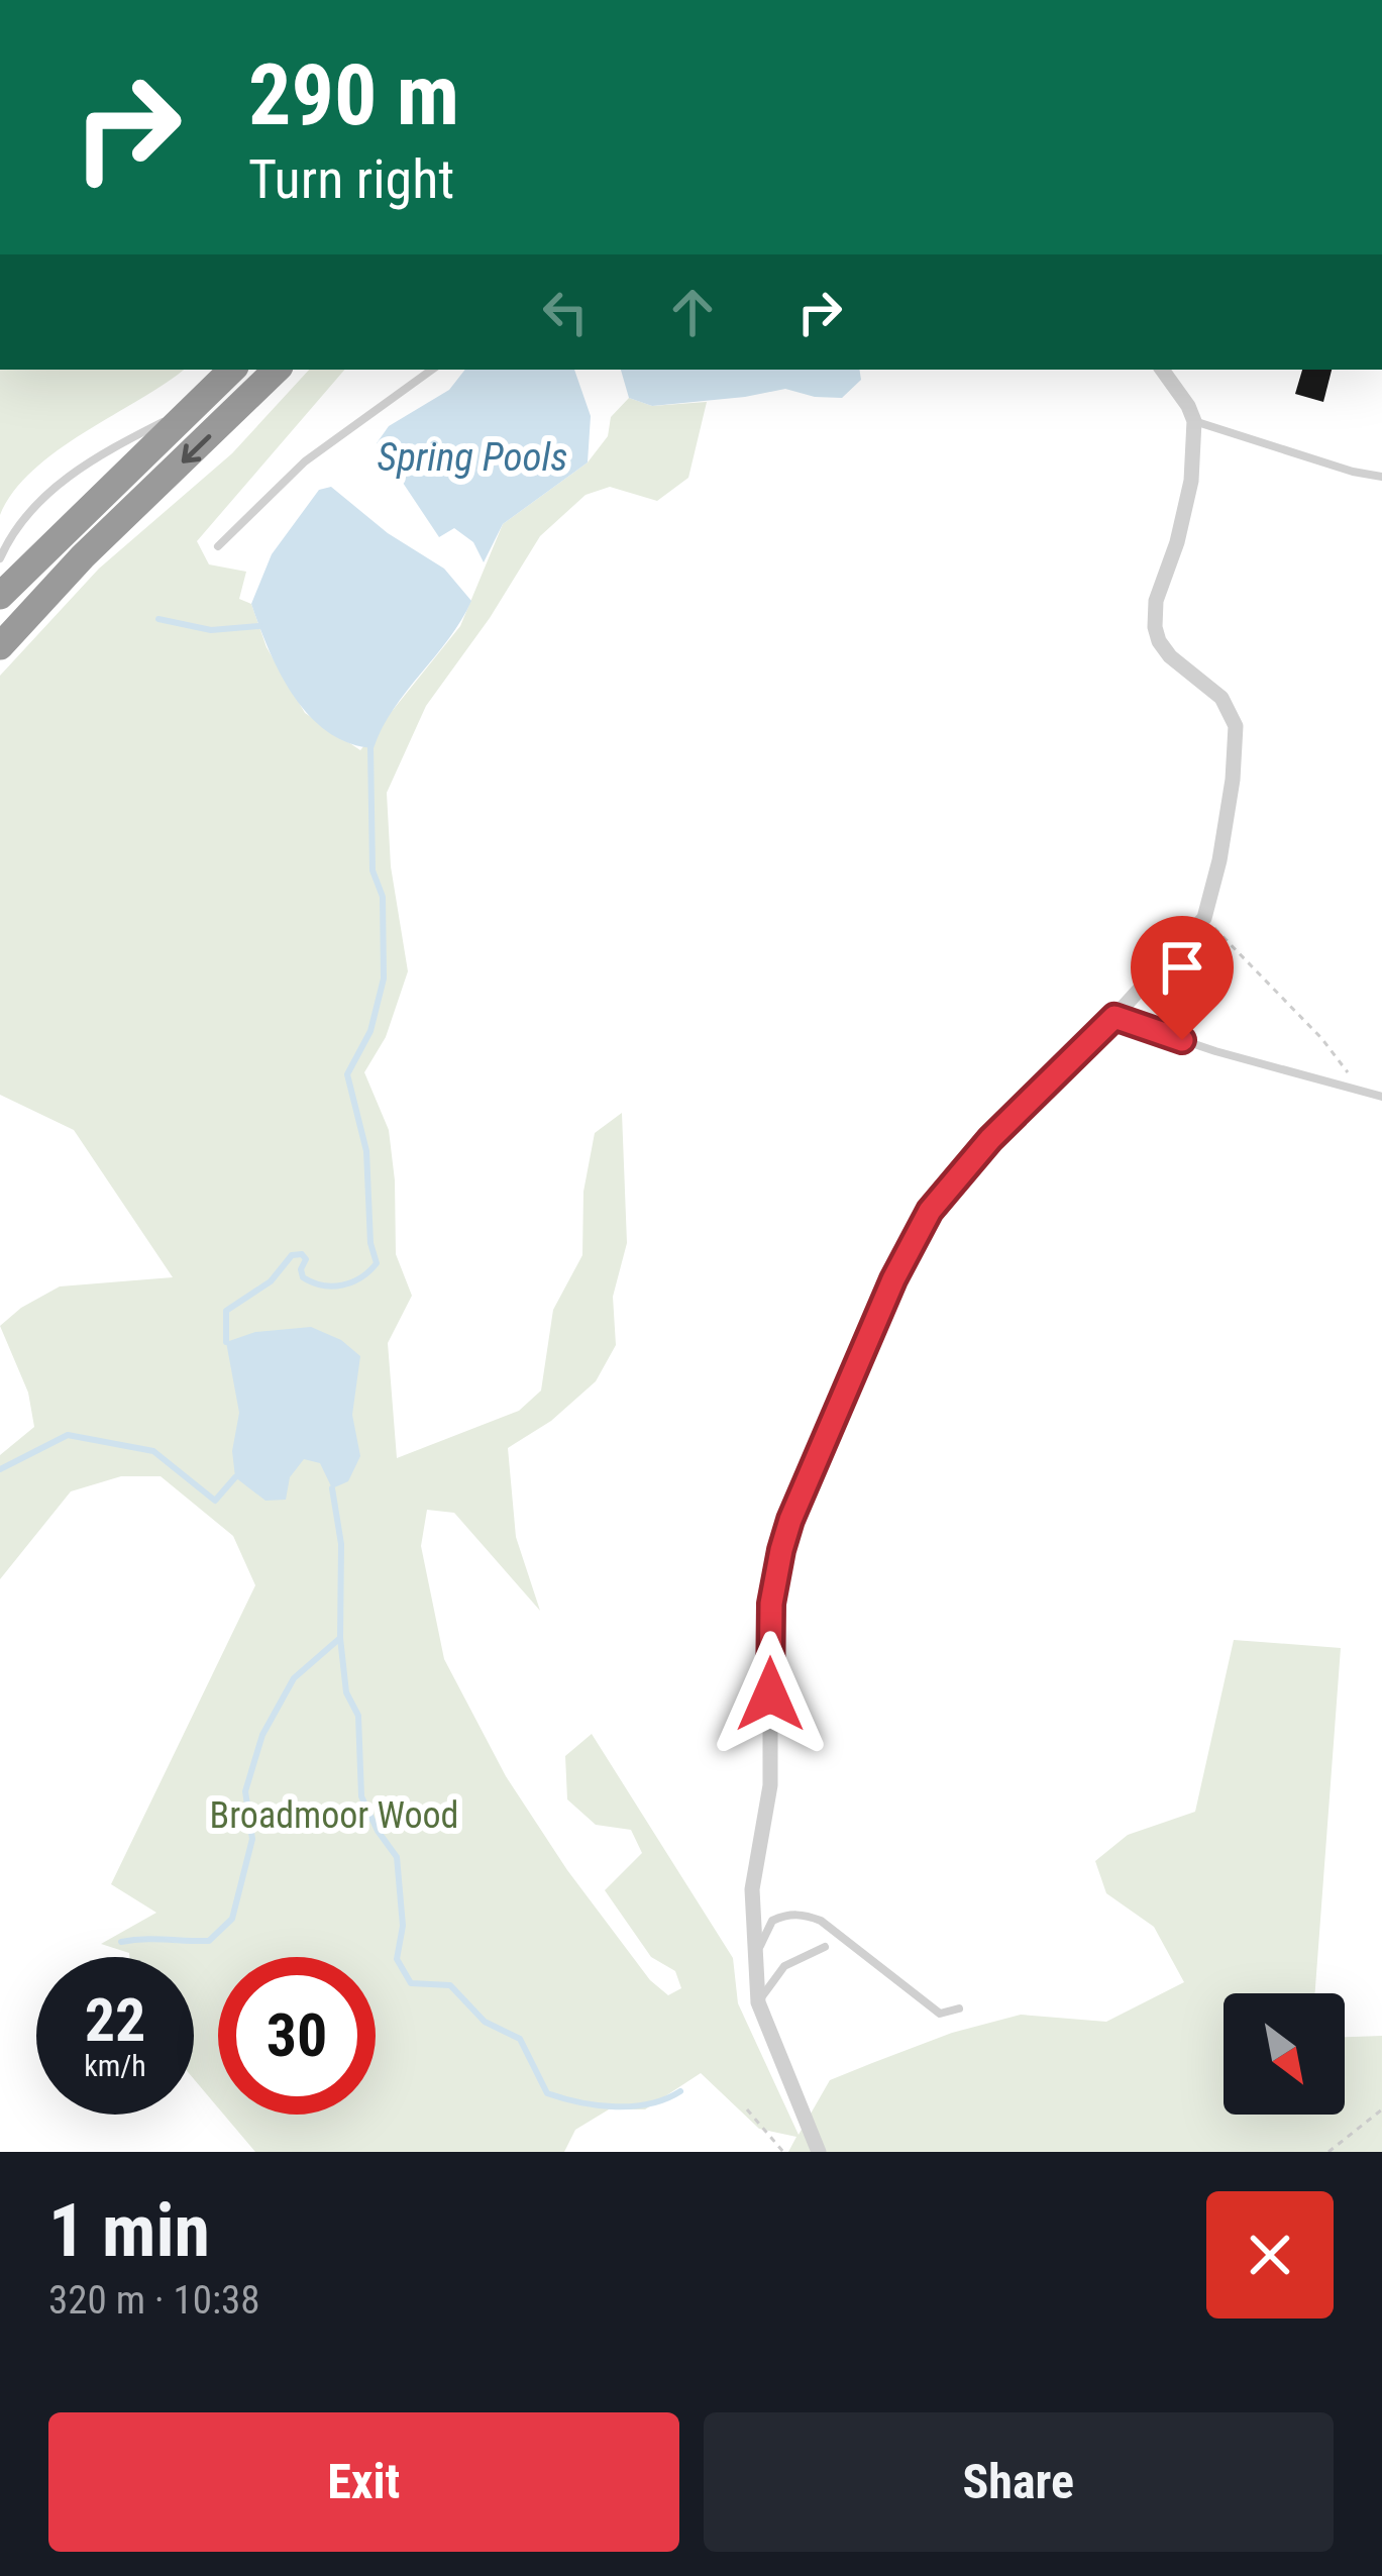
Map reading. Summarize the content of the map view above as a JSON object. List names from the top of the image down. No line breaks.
{"water":["Spring Pools"],"parks":["Broadmoor Wood"],"north":"bottom right","page":{"turn":["290 m","Turn right"],"speed":"22 km/h","limit":"30","heading":["1 min","320 m · 10:38"],"buttons":["Exit","Share"]}}
